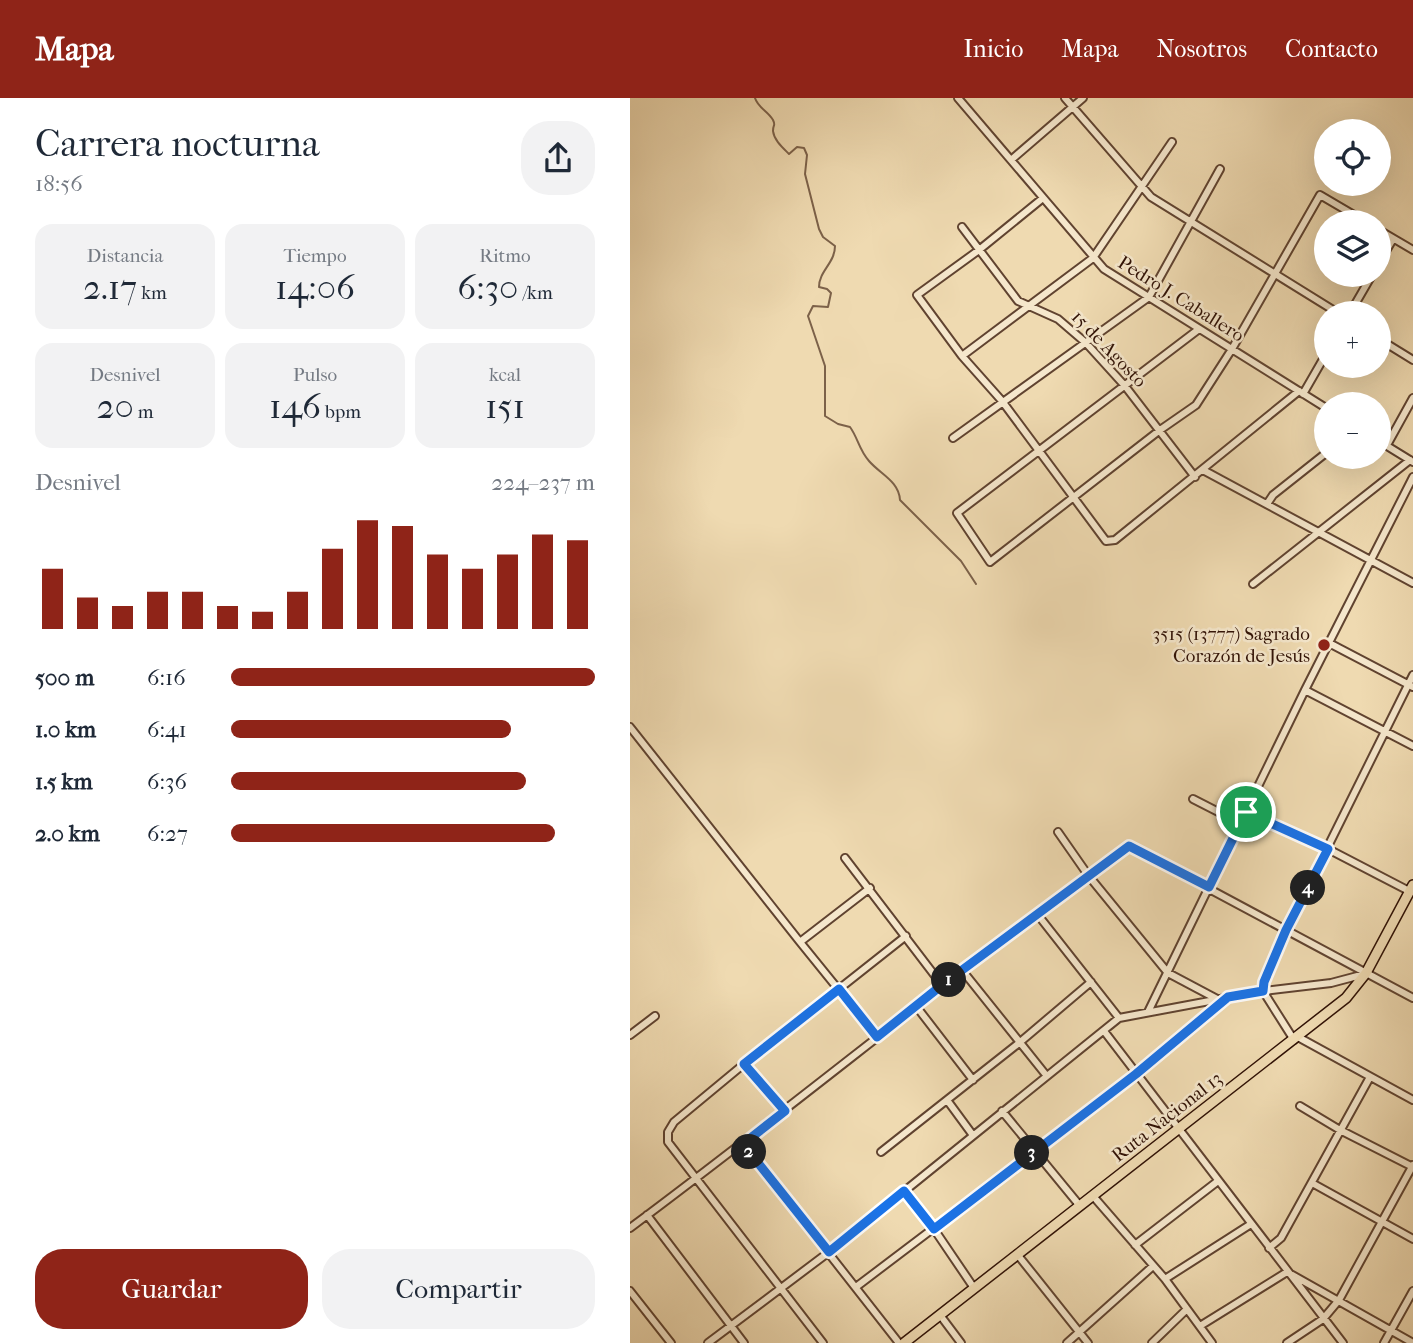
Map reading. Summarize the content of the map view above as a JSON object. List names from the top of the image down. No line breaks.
{"streets":{"highway":["Ruta Nacional 13"],"street":["Pedro J. Caballero","15 de Agosto"]},"places":["3515 (13777) Sagrado Corazón de Jesús"],"page":{"header":"Mapa","nav":["Inicio","Mapa","Nosotros","Contacto"],"heading":["Carrera nocturna","18:56"],"map_buttons":["+","−"],"stats":[["Distancia","2.17 km"],["Tiempo","14:06"],["Ritmo","6:30 /km"],["Desnivel","20 m"],["Pulso","146 bpm"],["kcal","151"]],"chart":["Desnivel","224–237 m"],"list":[{"name":"500 m","note":"6:16"},{"name":"1.0 km","note":"6:41"},{"name":"1.5 km","note":"6:36"},{"name":"2.0 km","note":"6:27"}],"pins":["4","1","2","3"],"buttons":["Guardar","Compartir"]}}
